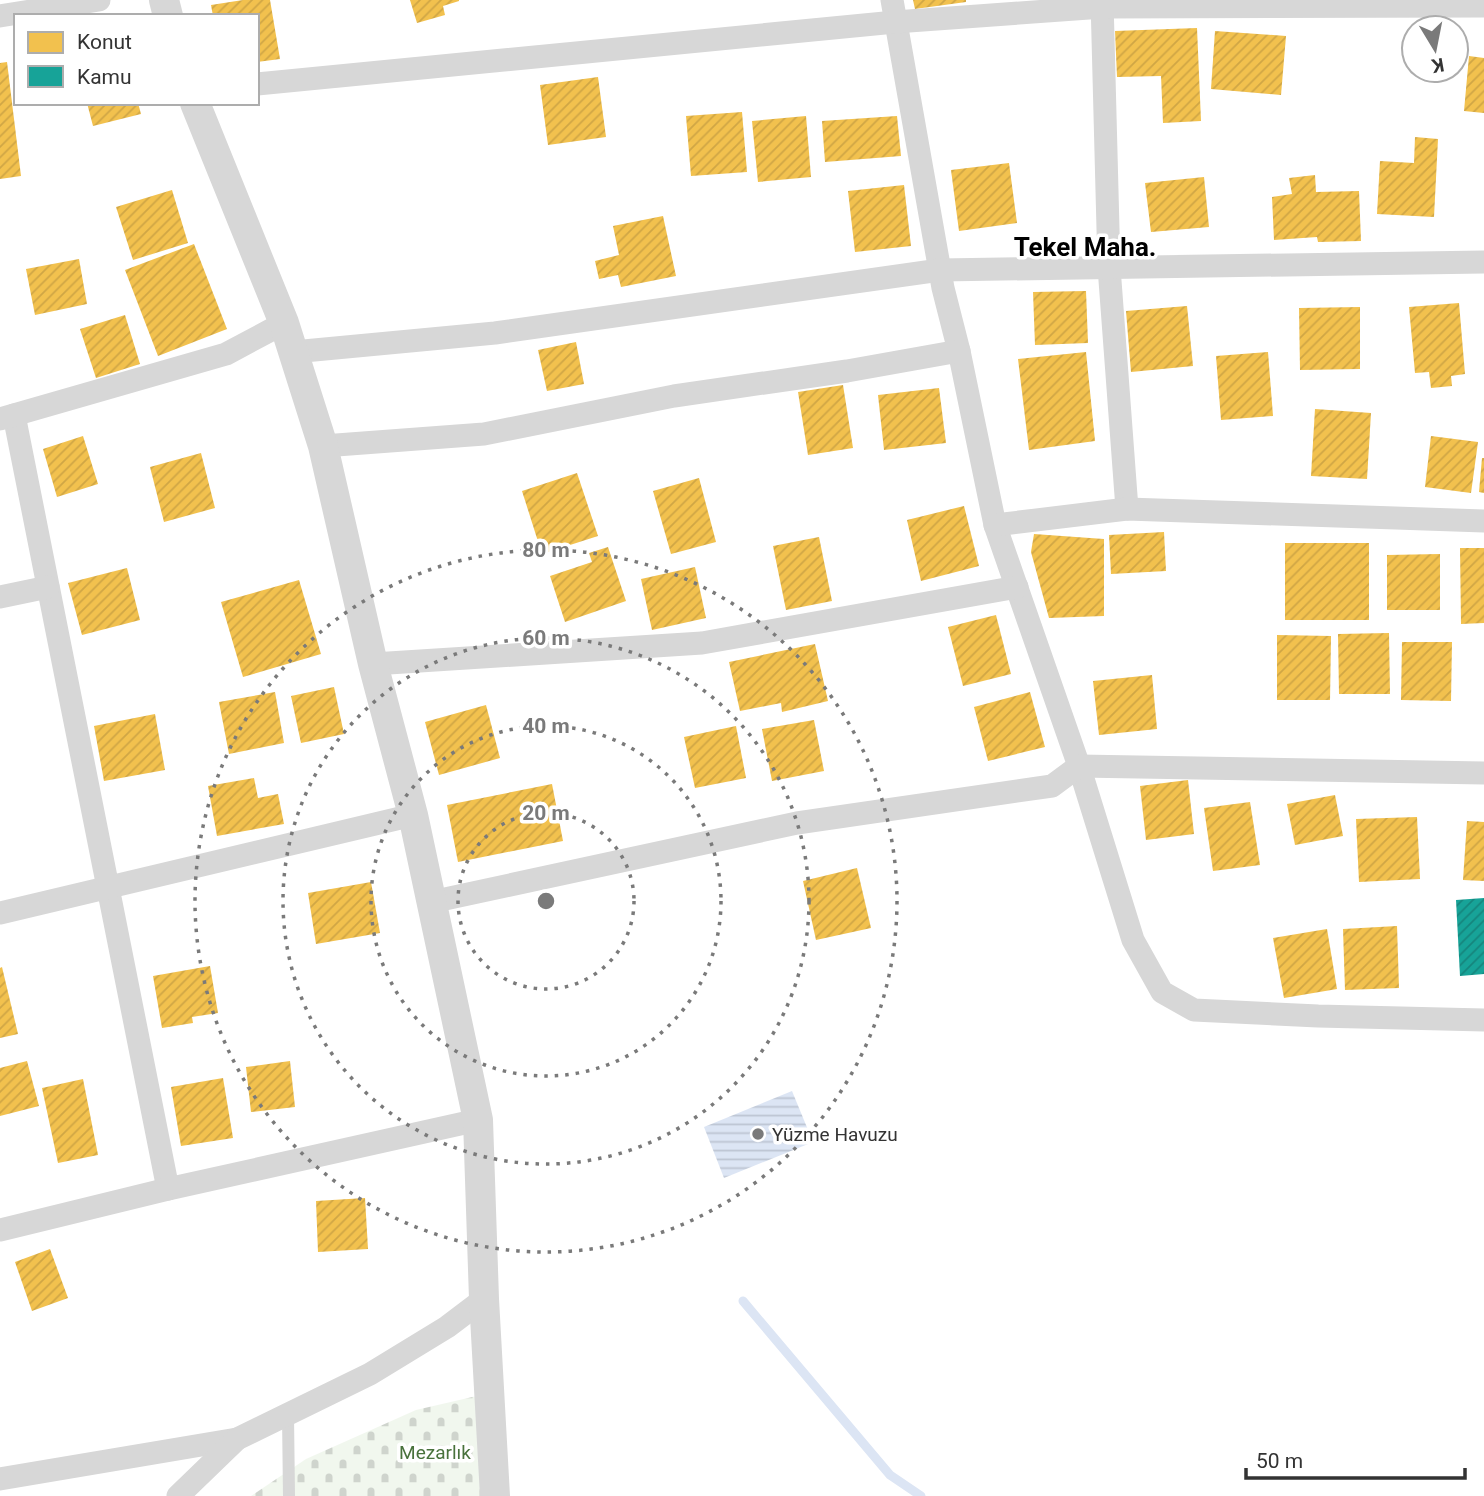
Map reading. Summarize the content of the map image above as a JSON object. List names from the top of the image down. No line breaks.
{"districts":["Tekel Maha."],"parks":["Mezarlık"],"places":["Yüzme Havuzu"],"legend":["Konut","Kamu"],"scale_bar":"50 m","north":"bottom","rings":["80 m","60 m","40 m","20 m"]}
